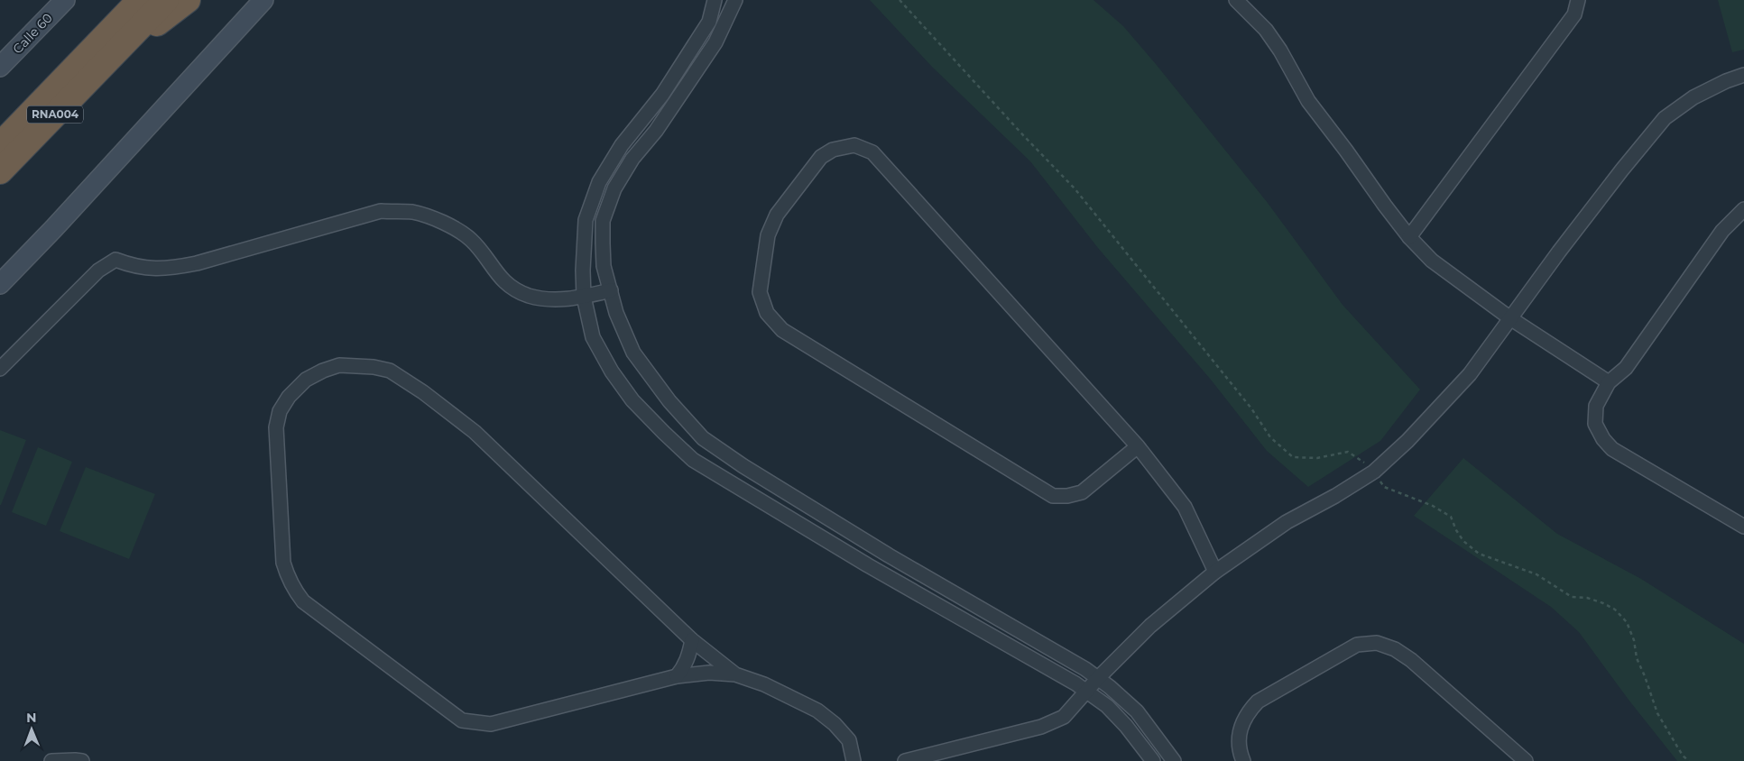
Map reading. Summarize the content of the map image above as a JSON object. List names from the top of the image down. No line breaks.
{"streets":{"highway":["RNA004"],"street":["Calle 60"]},"north":"top"}
